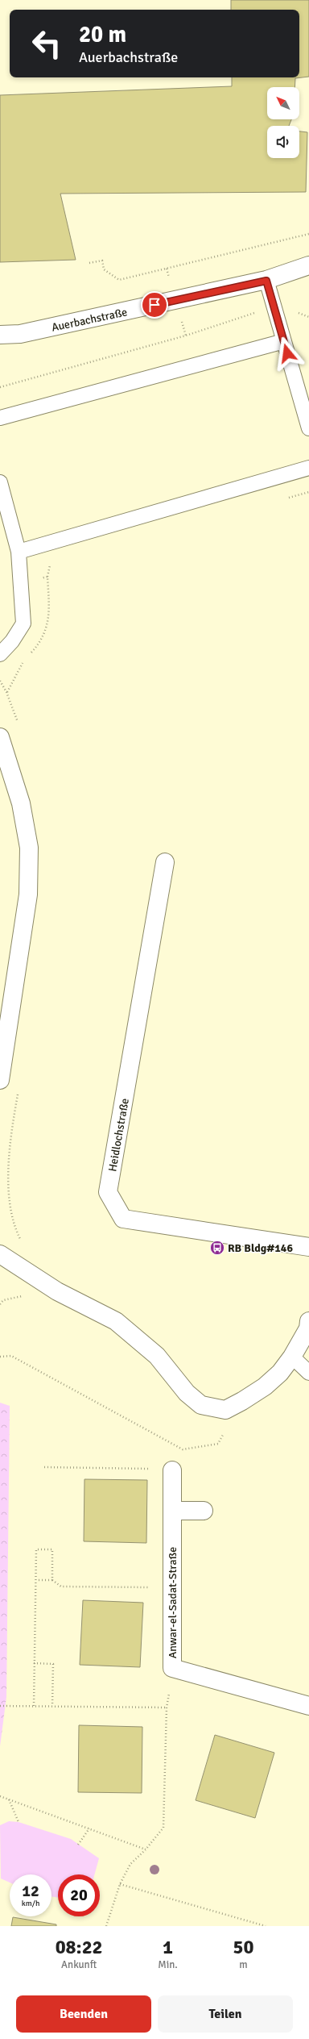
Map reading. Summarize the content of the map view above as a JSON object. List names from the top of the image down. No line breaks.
{"streets":{"street":["Auerbachstraße","Heidlochstraße","Anwar-el-Sadat-Straße"]},"places":{"bus stop":["RB Bldg#146"]},"north":"top left","page":{"turn":["20 m","Auerbachstraße"],"speed":"12 km/h","limit":"20","eta":["08:22","Ankunft","1","Min.","50","m"],"buttons":["Beenden","Teilen"]}}
